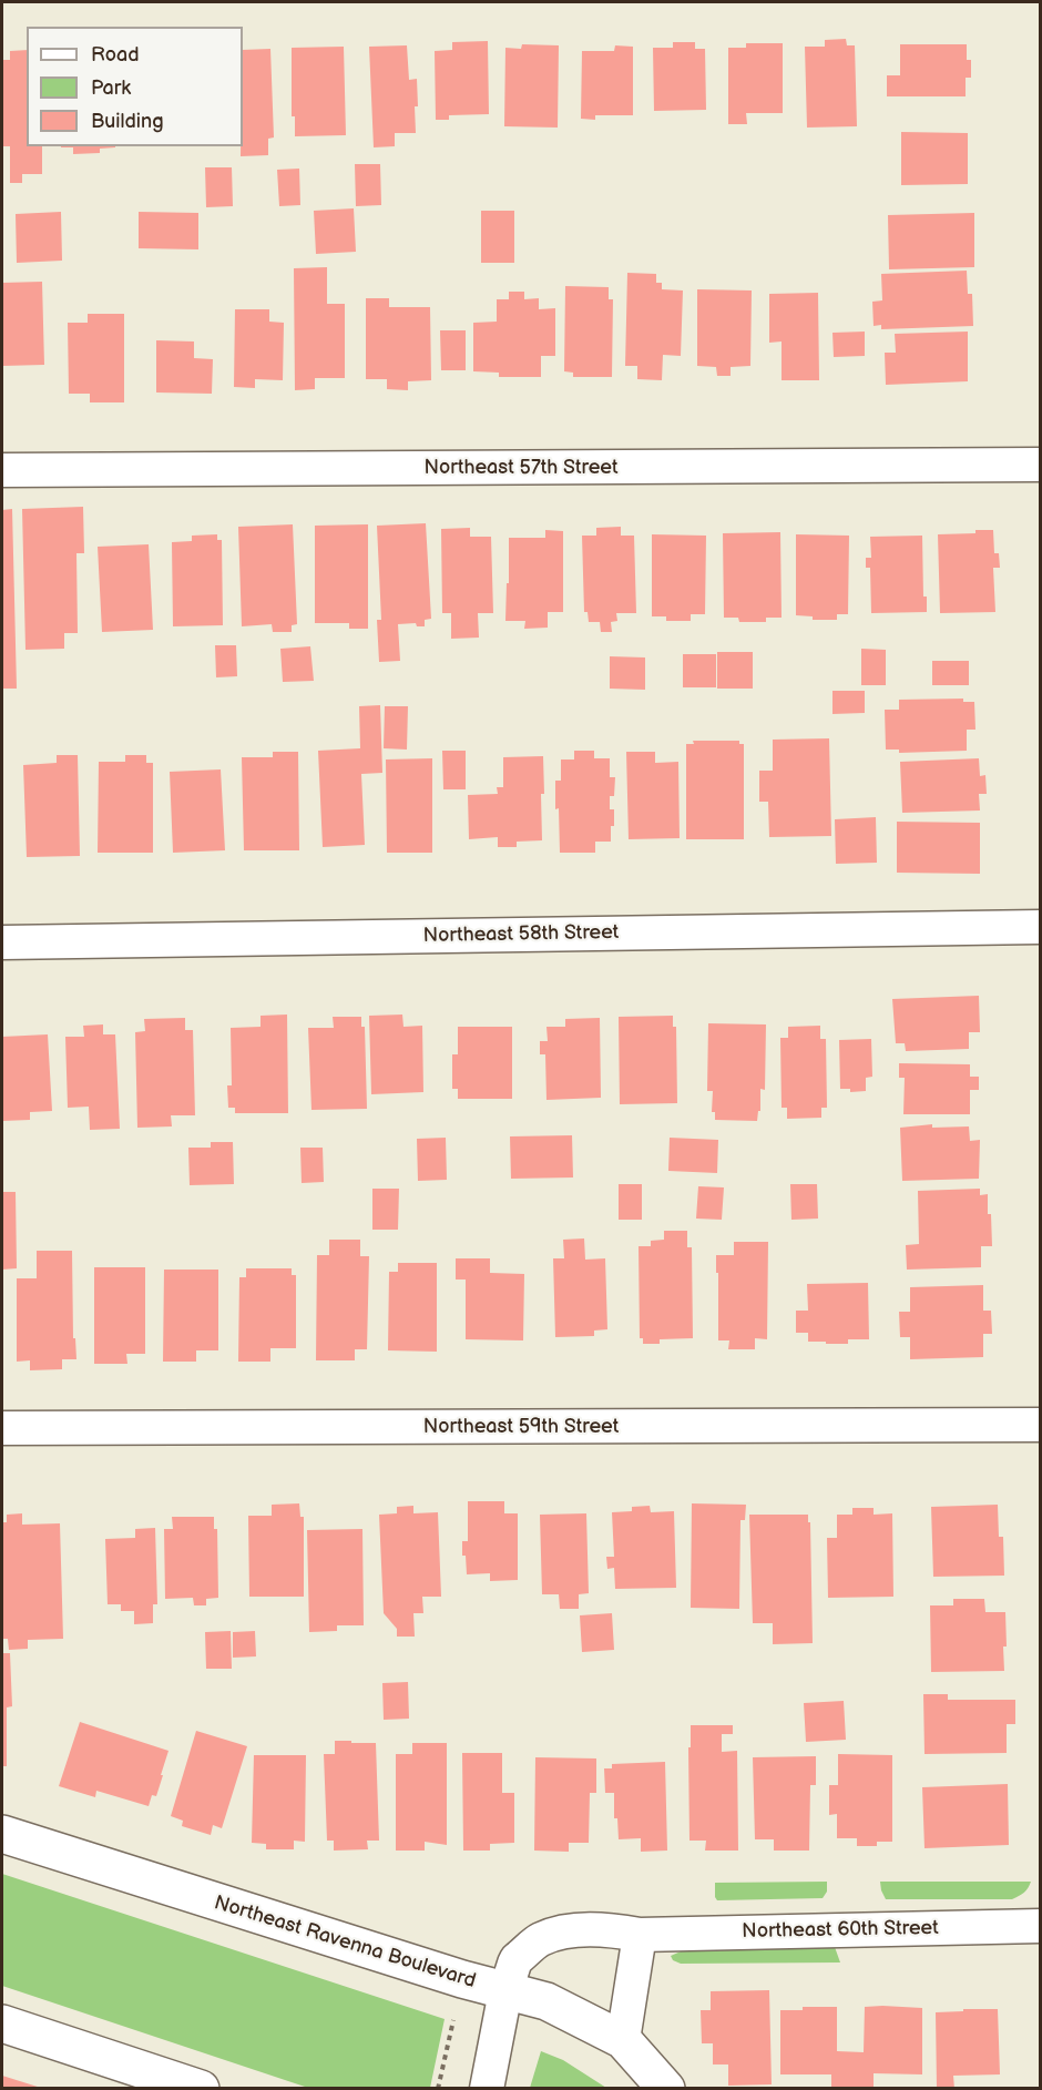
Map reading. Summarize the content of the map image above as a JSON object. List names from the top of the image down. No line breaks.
{"streets":{"main road":["Northeast Ravenna Boulevard"],"street":["Northeast 57th Street","Northeast 58th Street","Northeast 59th Street","Northeast 60th Street"]},"crossings":[["Northeast 60th Street","Northeast Ravenna Boulevard"]],"legend":["Road","Park","Building"]}
